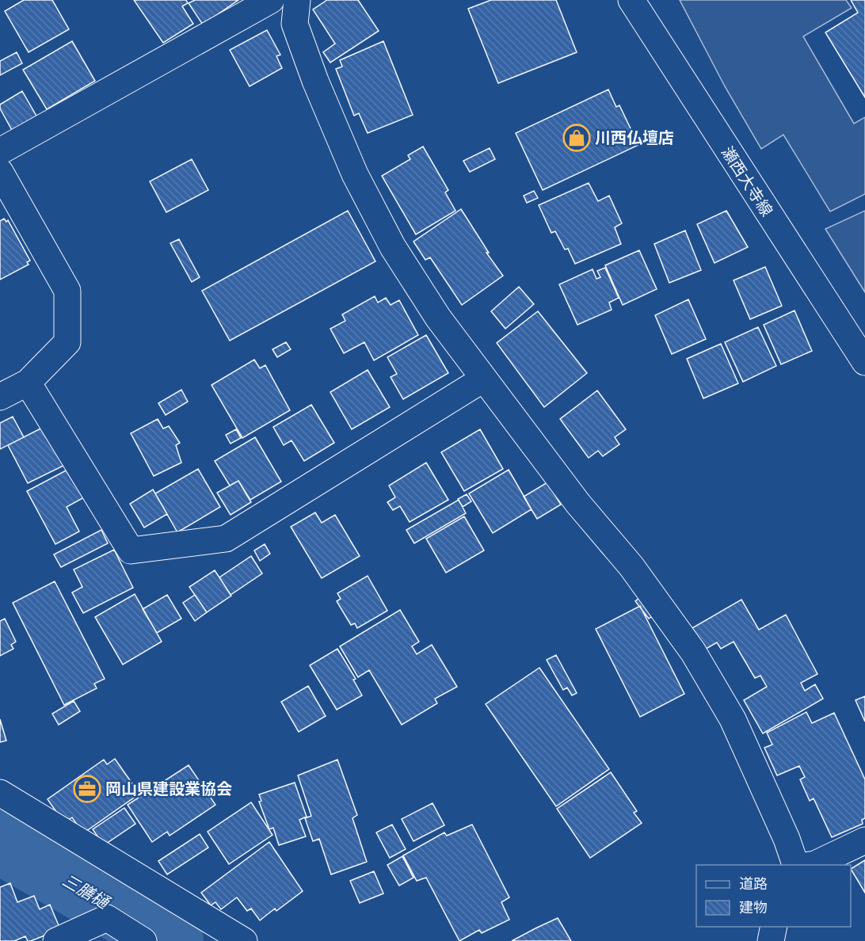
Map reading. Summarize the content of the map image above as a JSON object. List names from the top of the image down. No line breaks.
{"streets":{"street":["瀬西大寺線"]},"water":["三膳樋"],"places":{"shop":["川西仏壇店"],"office":["岡山県建設業協会"]},"legend":["道路","建物"]}
